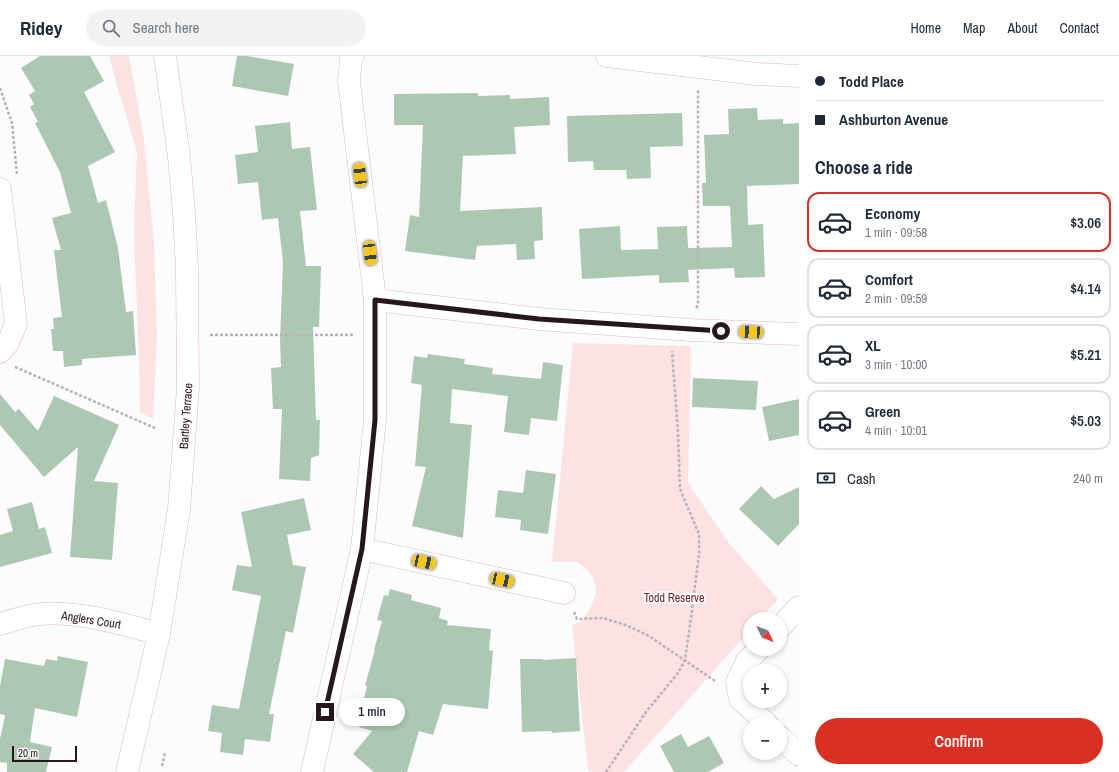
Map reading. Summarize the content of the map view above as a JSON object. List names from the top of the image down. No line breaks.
{"streets":{"street":["Bartley Terrace","Anglers Court"]},"crossings":[["Bartley Terrace","Anglers Court"]],"parks":["Todd Reserve"],"scale_bar":"20 m","north":"bottom right","page":{"header":"Ridey","search":"Search here","nav":["Home","Map","About","Contact"],"banner":["Todd Place","Ashburton Avenue"],"heading":"Choose a ride","list":[{"name":"Economy","note":"1 min · 09:58","value":"$3.06"},{"name":"Comfort","note":"2 min · 09:59","value":"$4.14"},{"name":"XL","note":"3 min · 10:00","value":"$5.21"},{"name":"Green","note":"4 min · 10:01","value":"$5.03"}],"pay":["Cash","240 m"],"map_buttons":["+","−"],"bubble":"1 min","buttons":"Confirm","scale":"20 m"}}
